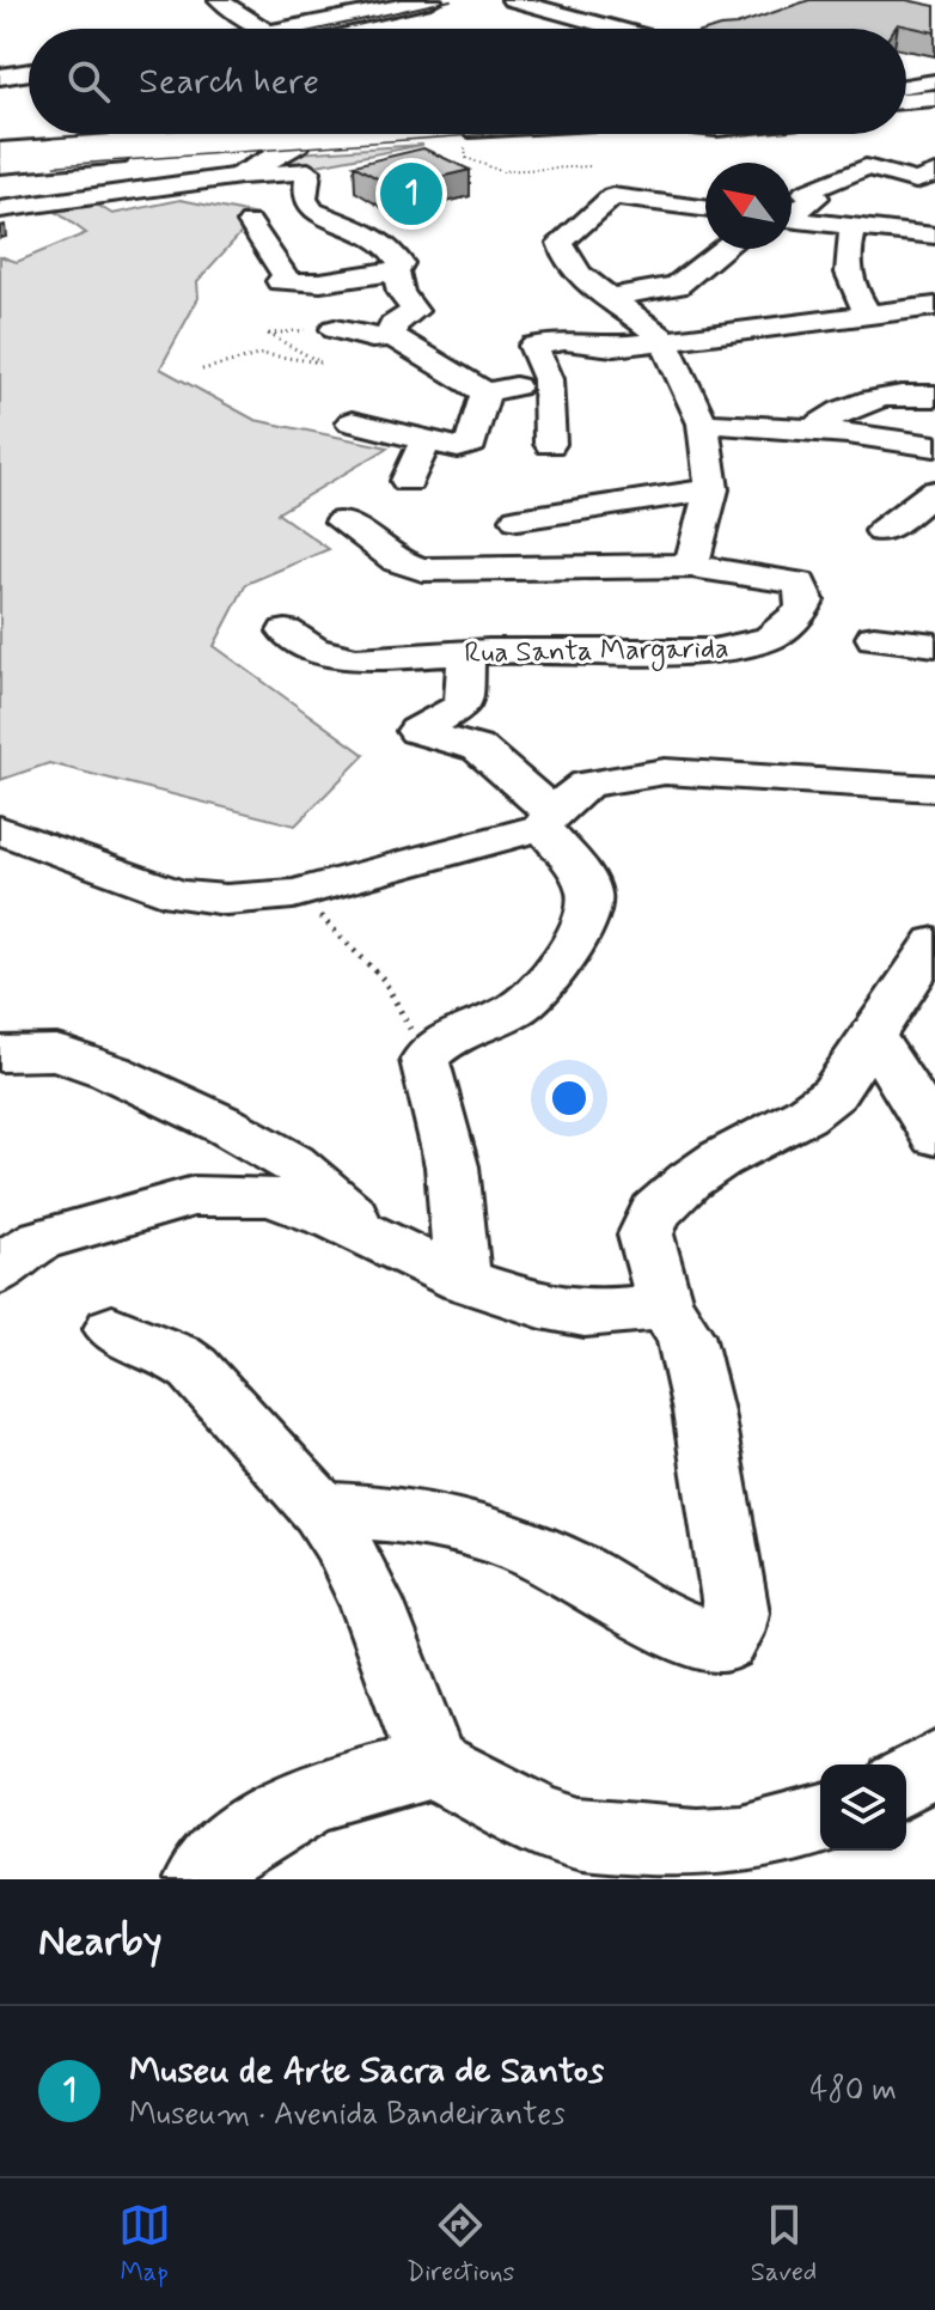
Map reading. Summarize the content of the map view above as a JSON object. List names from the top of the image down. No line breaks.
{"streets":{"street":["Rua Santa Margarida"]},"north":"top left","page":{"search":"Search here","pins":"1","heading":"Nearby","list":[{"mark":"1","name":"Museu de Arte Sacra de Santos","note":"Museum · Avenida Bandeirantes","value":"480 m"}],"nav":["Map","Directions","Saved"]}}
